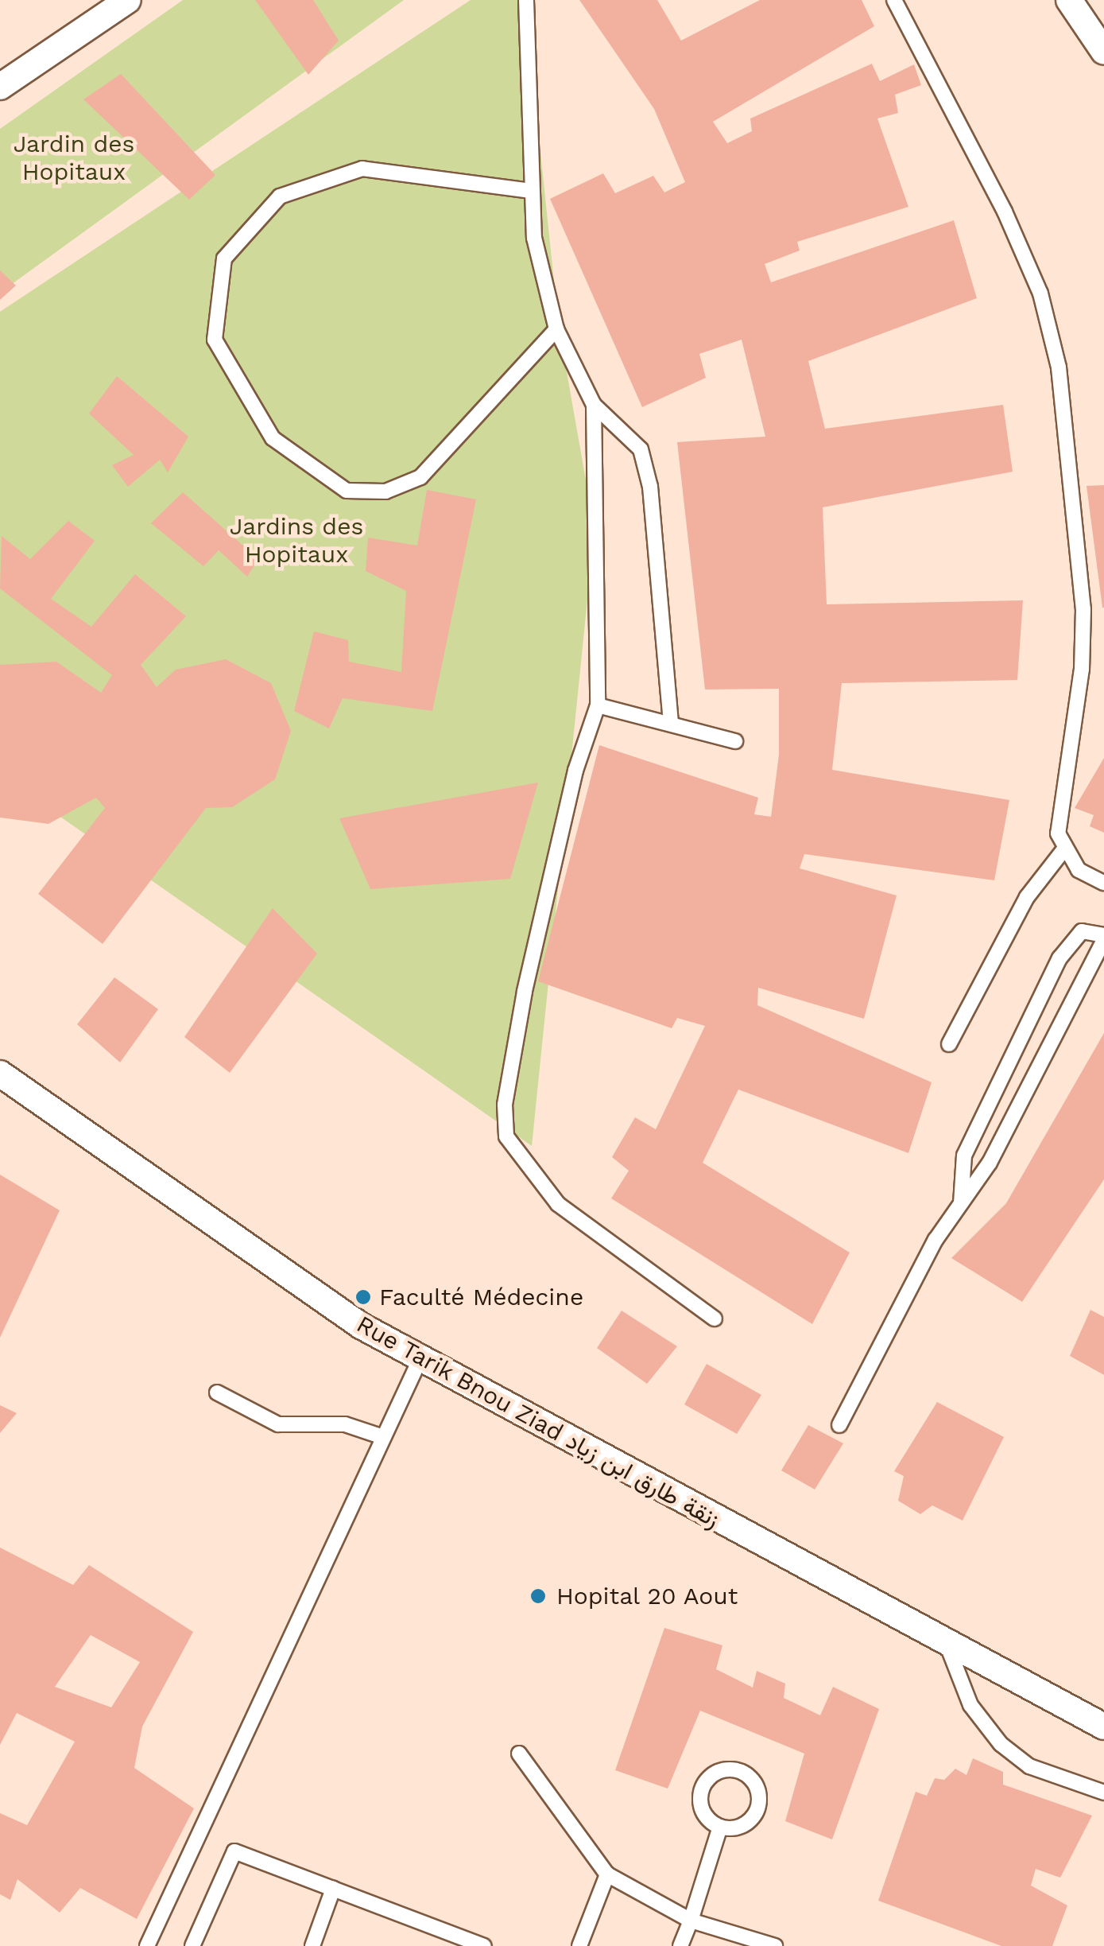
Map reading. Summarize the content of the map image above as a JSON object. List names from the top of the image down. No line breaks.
{"streets":{"street":["Rue Tarik Bnou Ziad زنقة طارق ابن زياد"]},"parks":["Jardin des Hopitaux","Jardins des Hopitaux"],"places":["Faculté Médecine","Hopital 20 Aout"]}
